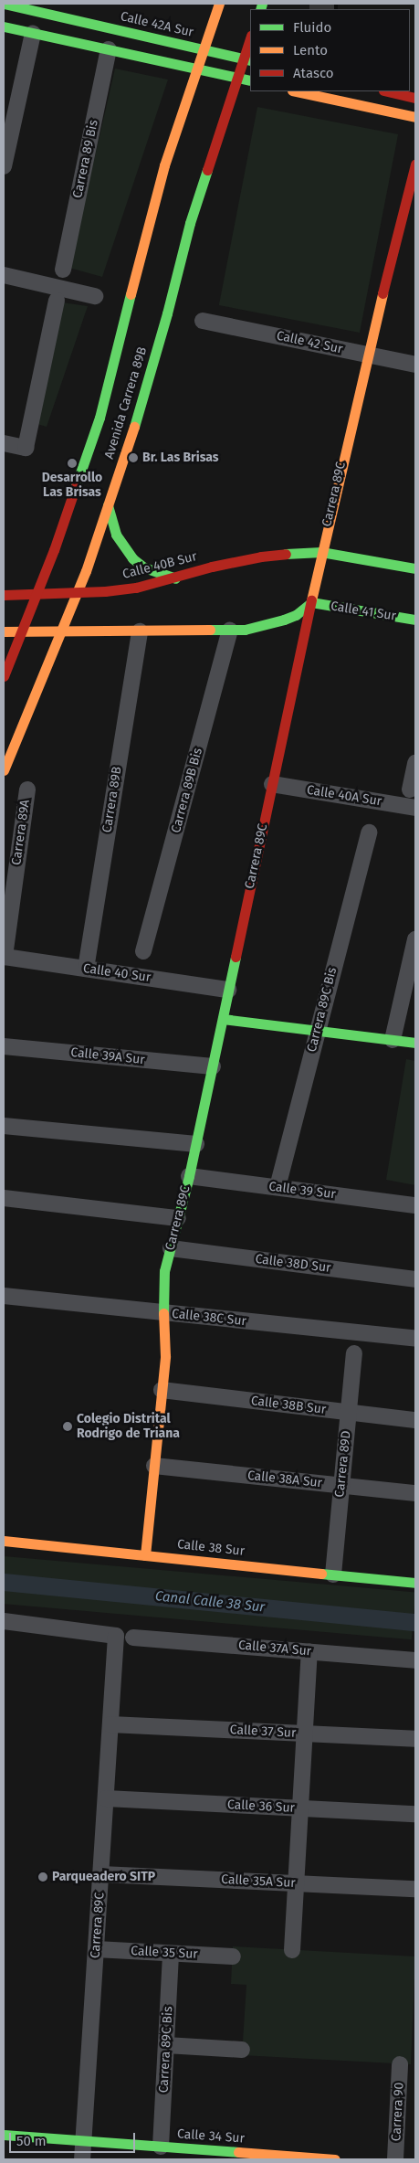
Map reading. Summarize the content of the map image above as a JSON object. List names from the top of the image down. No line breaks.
{"streets":{"street":["Calle 42A Sur","Carrera 89 Bis","Calle 42 Sur","Avenida Carrera 89B","Carrera 89C","Calle 40B Sur","Calle 41 Sur","Carrera 89B Bis","Calle 40A Sur","Carrera 89B","Carrera 89A","Calle 40 Sur","Carrera 89C Bis","Calle 39A Sur","Calle 39 Sur","Calle 38D Sur","Calle 38C Sur","Calle 38B Sur","Carrera 89D","Calle 38A Sur","Calle 38 Sur","Calle 37A Sur","Calle 37 Sur","Calle 36 Sur","Calle 35A Sur","Calle 35 Sur","Carrera 90","Calle 34 Sur"]},"crossings":[["Calle 42A Sur","Avenida Carrera 89B"],["Calle 42 Sur","Carrera 89C"],["Avenida Carrera 89B","Calle 40B Sur"],["Carrera 89C","Calle 40B Sur"],["Carrera 89C","Calle 41 Sur"],["Carrera 89C","Calle 40A Sur"],["Carrera 89C","Calle 40 Sur"],["Carrera 89C","Calle 39A Sur"],["Carrera 89C","Calle 39 Sur"],["Carrera 89C","Calle 38D Sur"],["Carrera 89C","Calle 38C Sur"],["Carrera 89C","Calle 38B Sur"],["Carrera 89C","Calle 38A Sur"],["Carrera 89C","Calle 38 Sur"],["Carrera 89C","Calle 37 Sur"],["Carrera 89C","Calle 36 Sur"],["Carrera 89C","Calle 35A Sur"],["Carrera 89C","Calle 35 Sur"],["Carrera 89C","Calle 34 Sur"],["Carrera 89B","Calle 40 Sur"],["Carrera 89A","Calle 40 Sur"],["Carrera 89C Bis","Calle 39 Sur"],["Carrera 89C Bis","Calle 35 Sur"],["Carrera 89C Bis","Calle 34 Sur"],["Calle 38B Sur","Carrera 89D"],["Carrera 89D","Calle 38A Sur"],["Carrera 89D","Calle 38 Sur"]],"water":["Canal Calle 38 Sur"],"places":["Br. Las Brisas","Desarrollo Las Brisas","Colegio Distrital Rodrigo de Triana","Parqueadero SITP"],"legend":["Fluido","Lento","Atasco"],"scale_bar":"50 m"}
